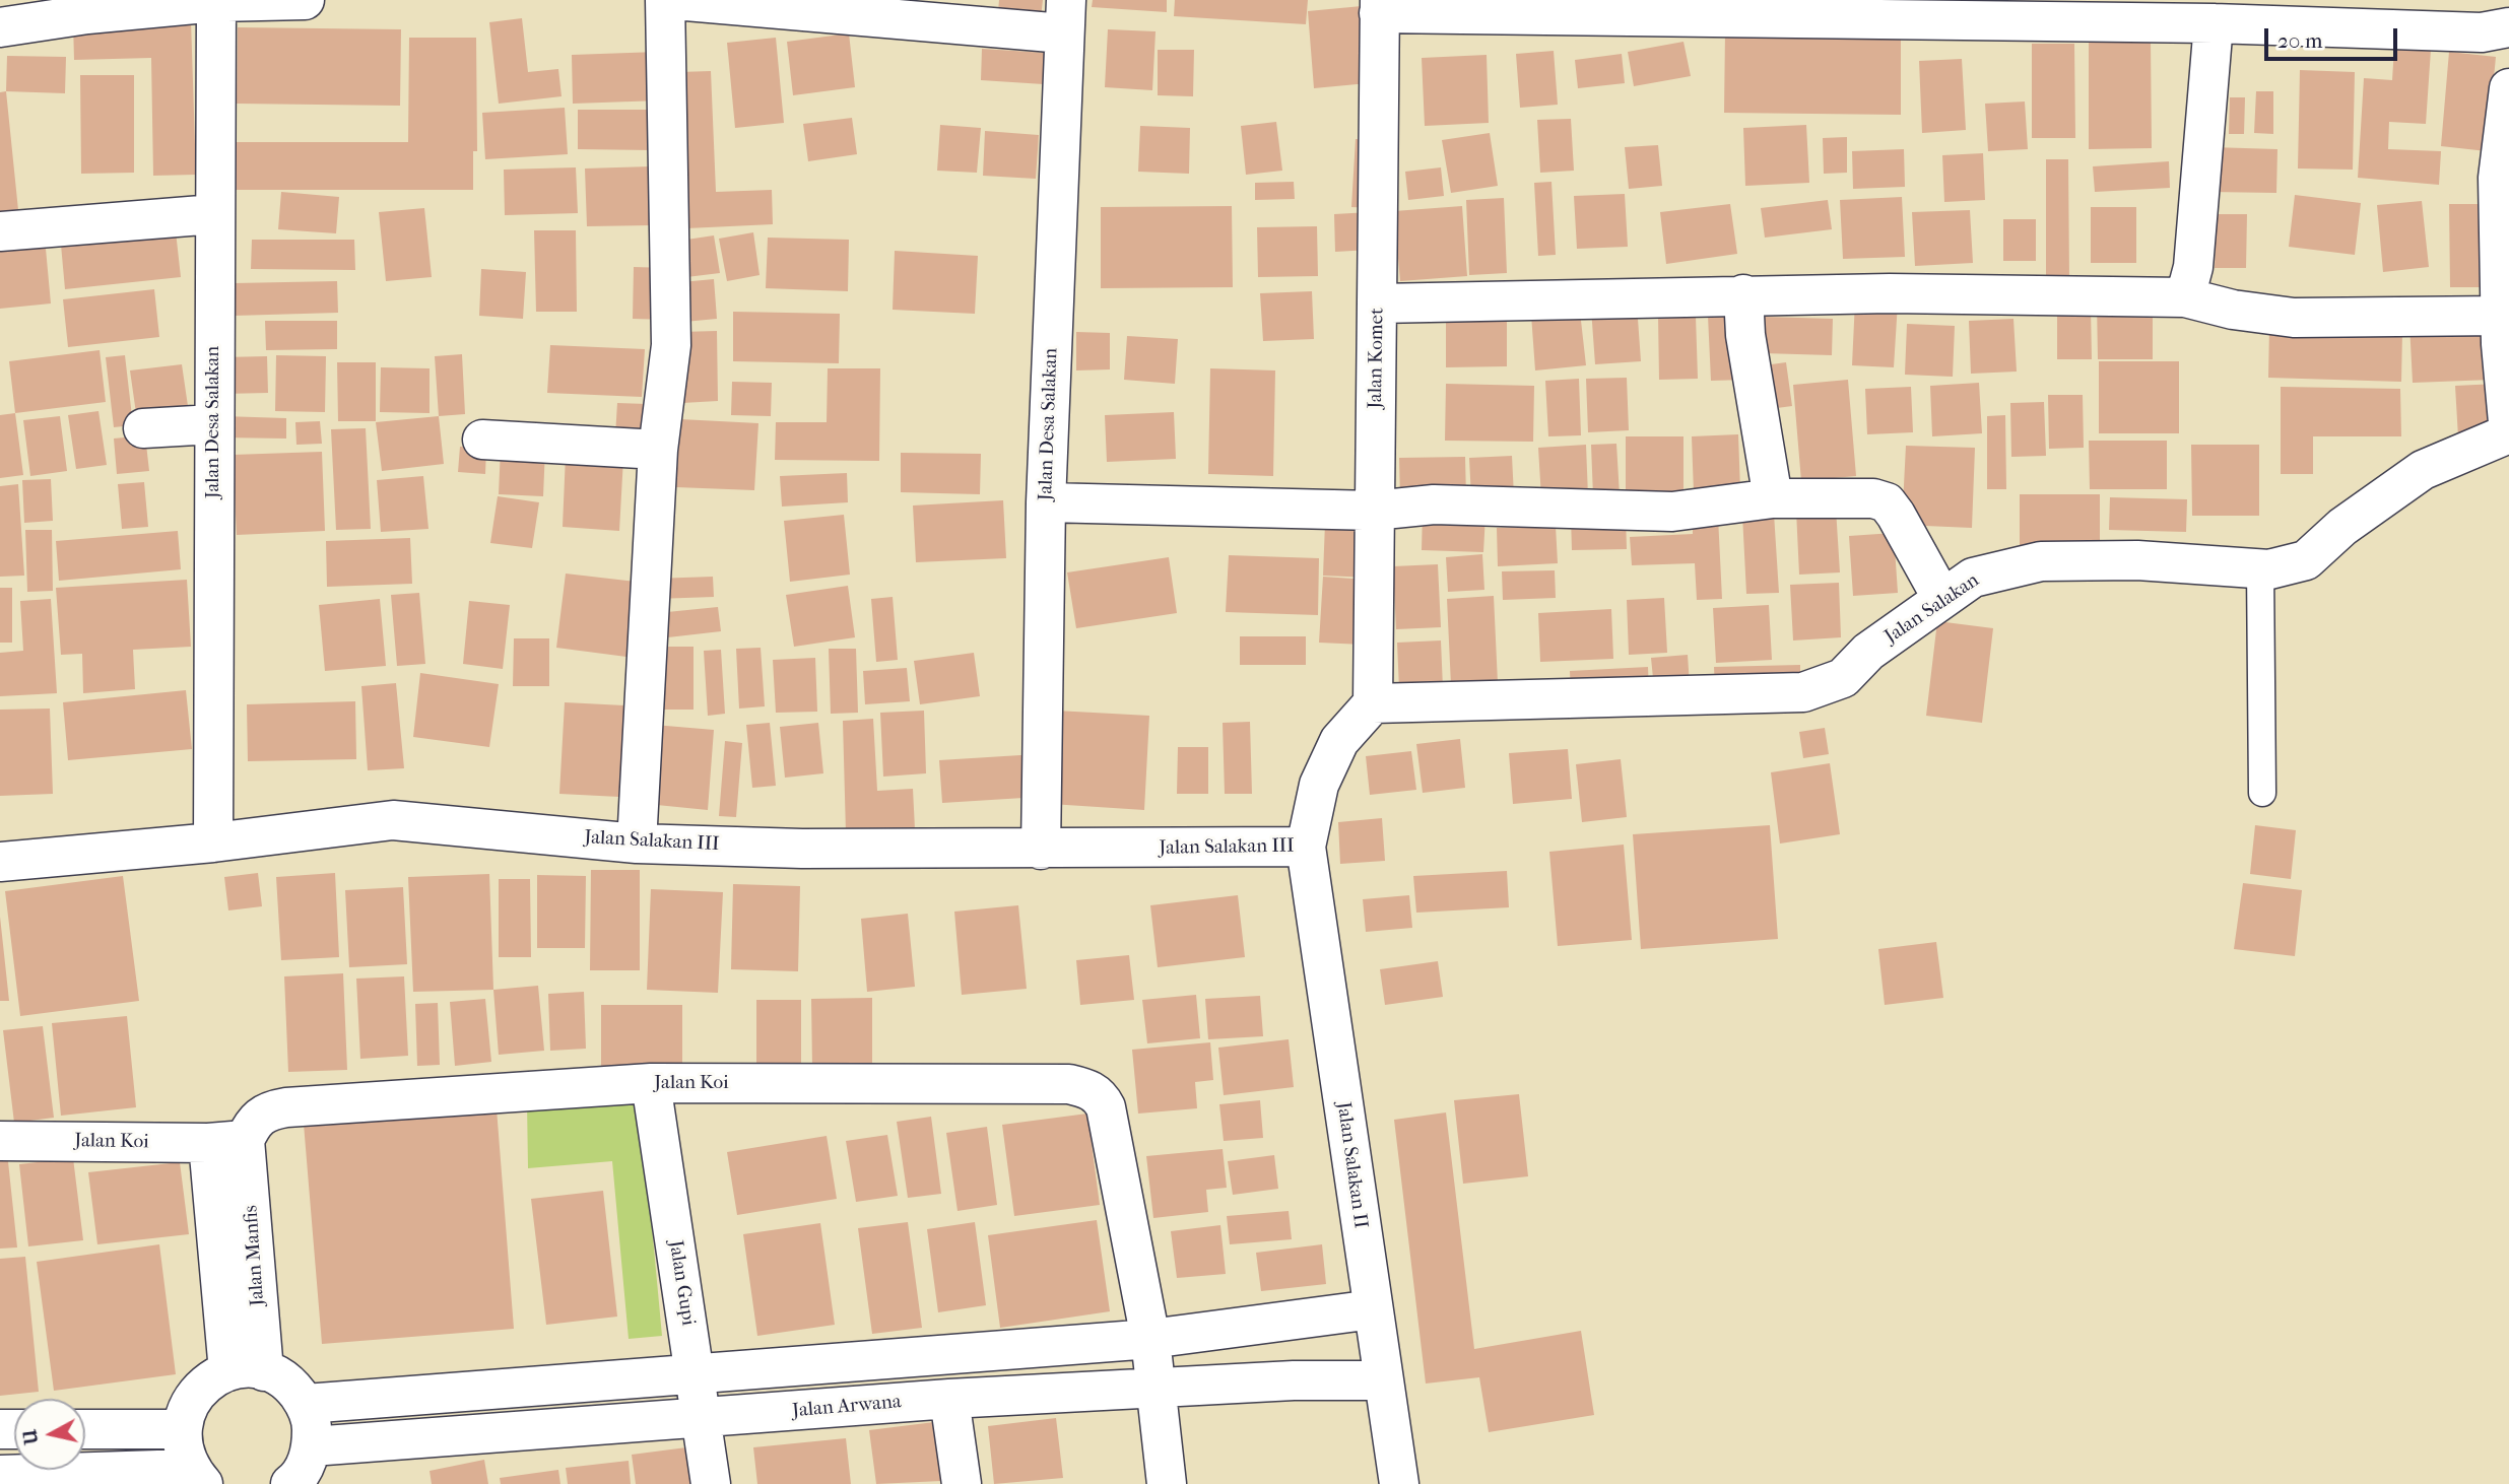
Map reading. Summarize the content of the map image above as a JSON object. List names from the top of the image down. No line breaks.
{"streets":{"street":["Jalan Komet","Jalan Desa Salakan","Jalan Salakan","Jalan Salakan III","Jalan Koi","Jalan Salakan II","Jalan Manfis","Jalan Gupi","Jalan Arwana"]},"crossings":[["Jalan Komet","Jalan Salakan"],["Jalan Desa Salakan","Jalan Salakan III"],["Jalan Salakan III","Jalan Salakan II"],["Jalan Koi","Jalan Manfis"],["Jalan Koi","Jalan Gupi"],["Jalan Koi","Jalan Arwana"],["Jalan Salakan II","Jalan Arwana"],["Jalan Gupi","Jalan Arwana"]],"scale_bar":"20 m","north":"left"}
